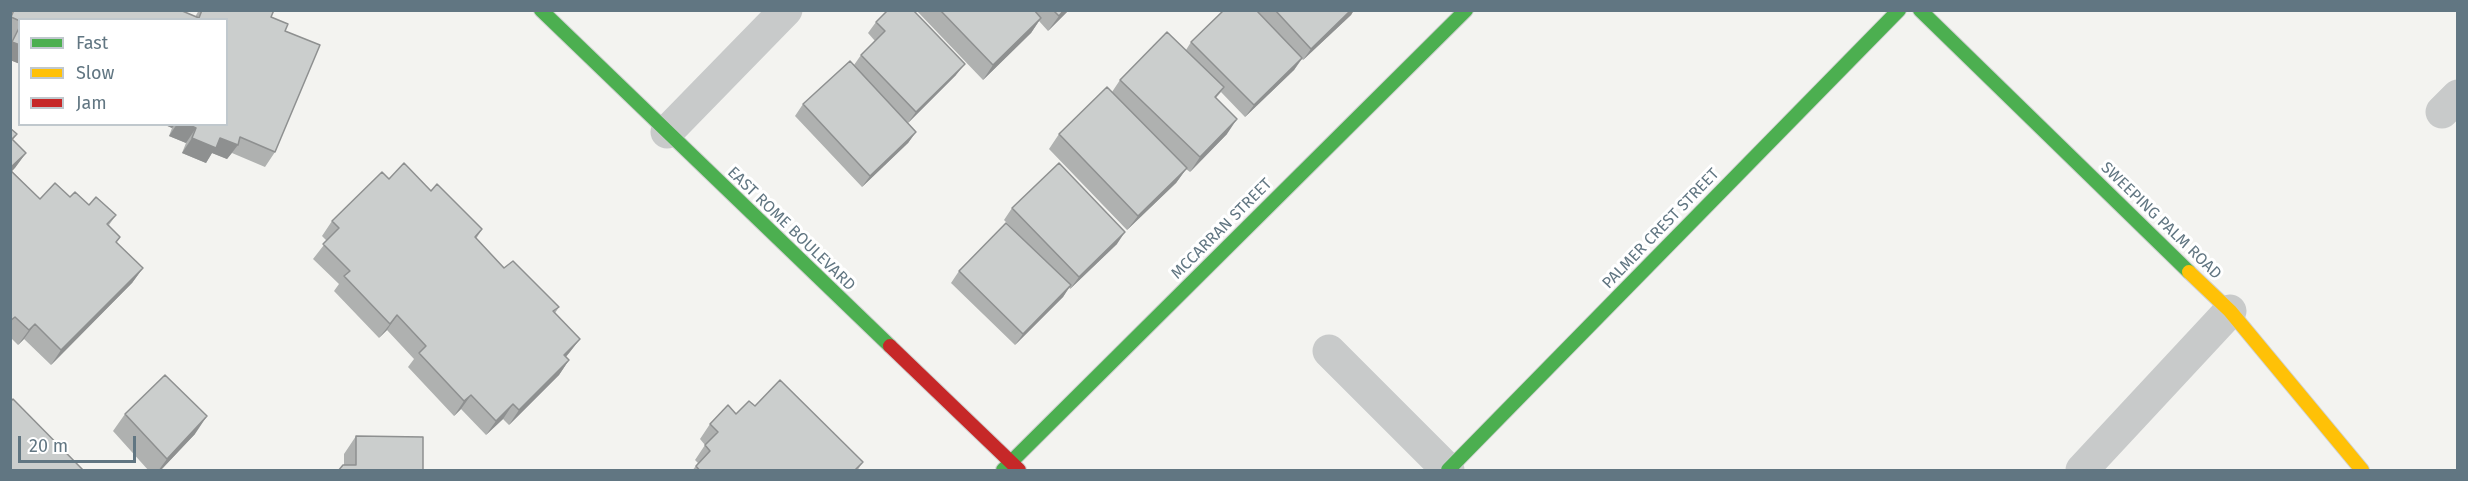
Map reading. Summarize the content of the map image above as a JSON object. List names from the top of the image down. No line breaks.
{"streets":{"street":["SWEEPING PALM ROAD","EAST ROME BOULEVARD","MCCARRAN STREET","PALMER CREST STREET"]},"crossings":[["EAST ROME BOULEVARD","MCCARRAN STREET"]],"legend":["Fast","Slow","Jam"],"scale_bar":"20 m"}
